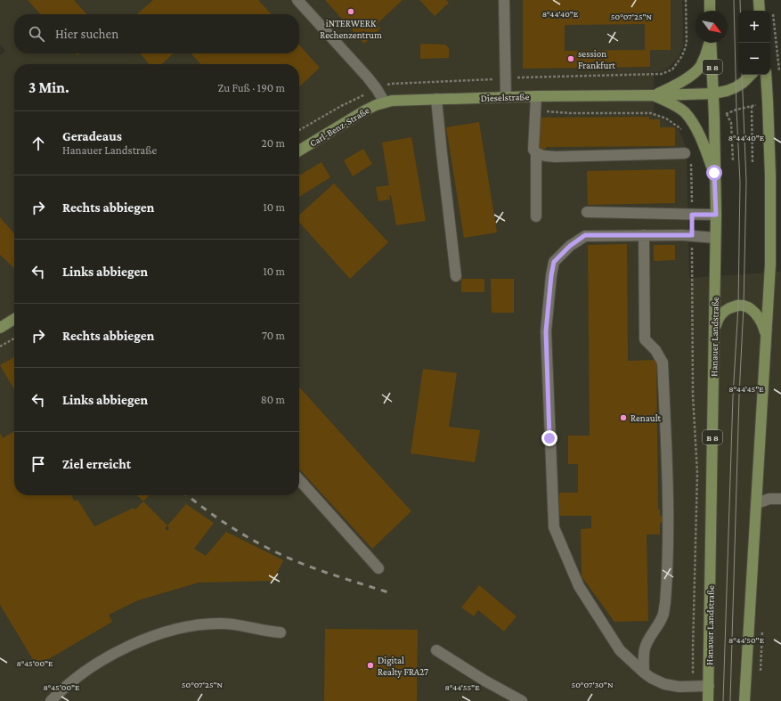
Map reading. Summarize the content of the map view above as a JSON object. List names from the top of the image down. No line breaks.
{"streets":{"main road":["B 8","Dieselstraße","Carl-Benz-Straße","Hanauer Landstraße"]},"crossings":[["Dieselstraße","Carl-Benz-Straße"],["Dieselstraße","Hanauer Landstraße"]],"places":["iNTERWERK Rechenzentrum","session Frankfurt","Renault","Digital Realty FRA27"],"north":"bottom right","page":{"map_buttons":["+","−"],"search":"Hier suchen","heading":["3 Min.","Zu Fuß · 190 m"],"list":[["Geradeaus","Hanauer Landstraße","20 m"],["Rechts abbiegen","10 m"],["Links abbiegen","10 m"],["Rechts abbiegen","70 m"],["Links abbiegen","80 m"],"Ziel erreicht"]},"coordinates":["8°44'40\"E","50°07'25\"N","8°44'45\"E","8°44'50\"E","8°45'00\"E","50°07'30\"N","8°44'55\"E"]}
